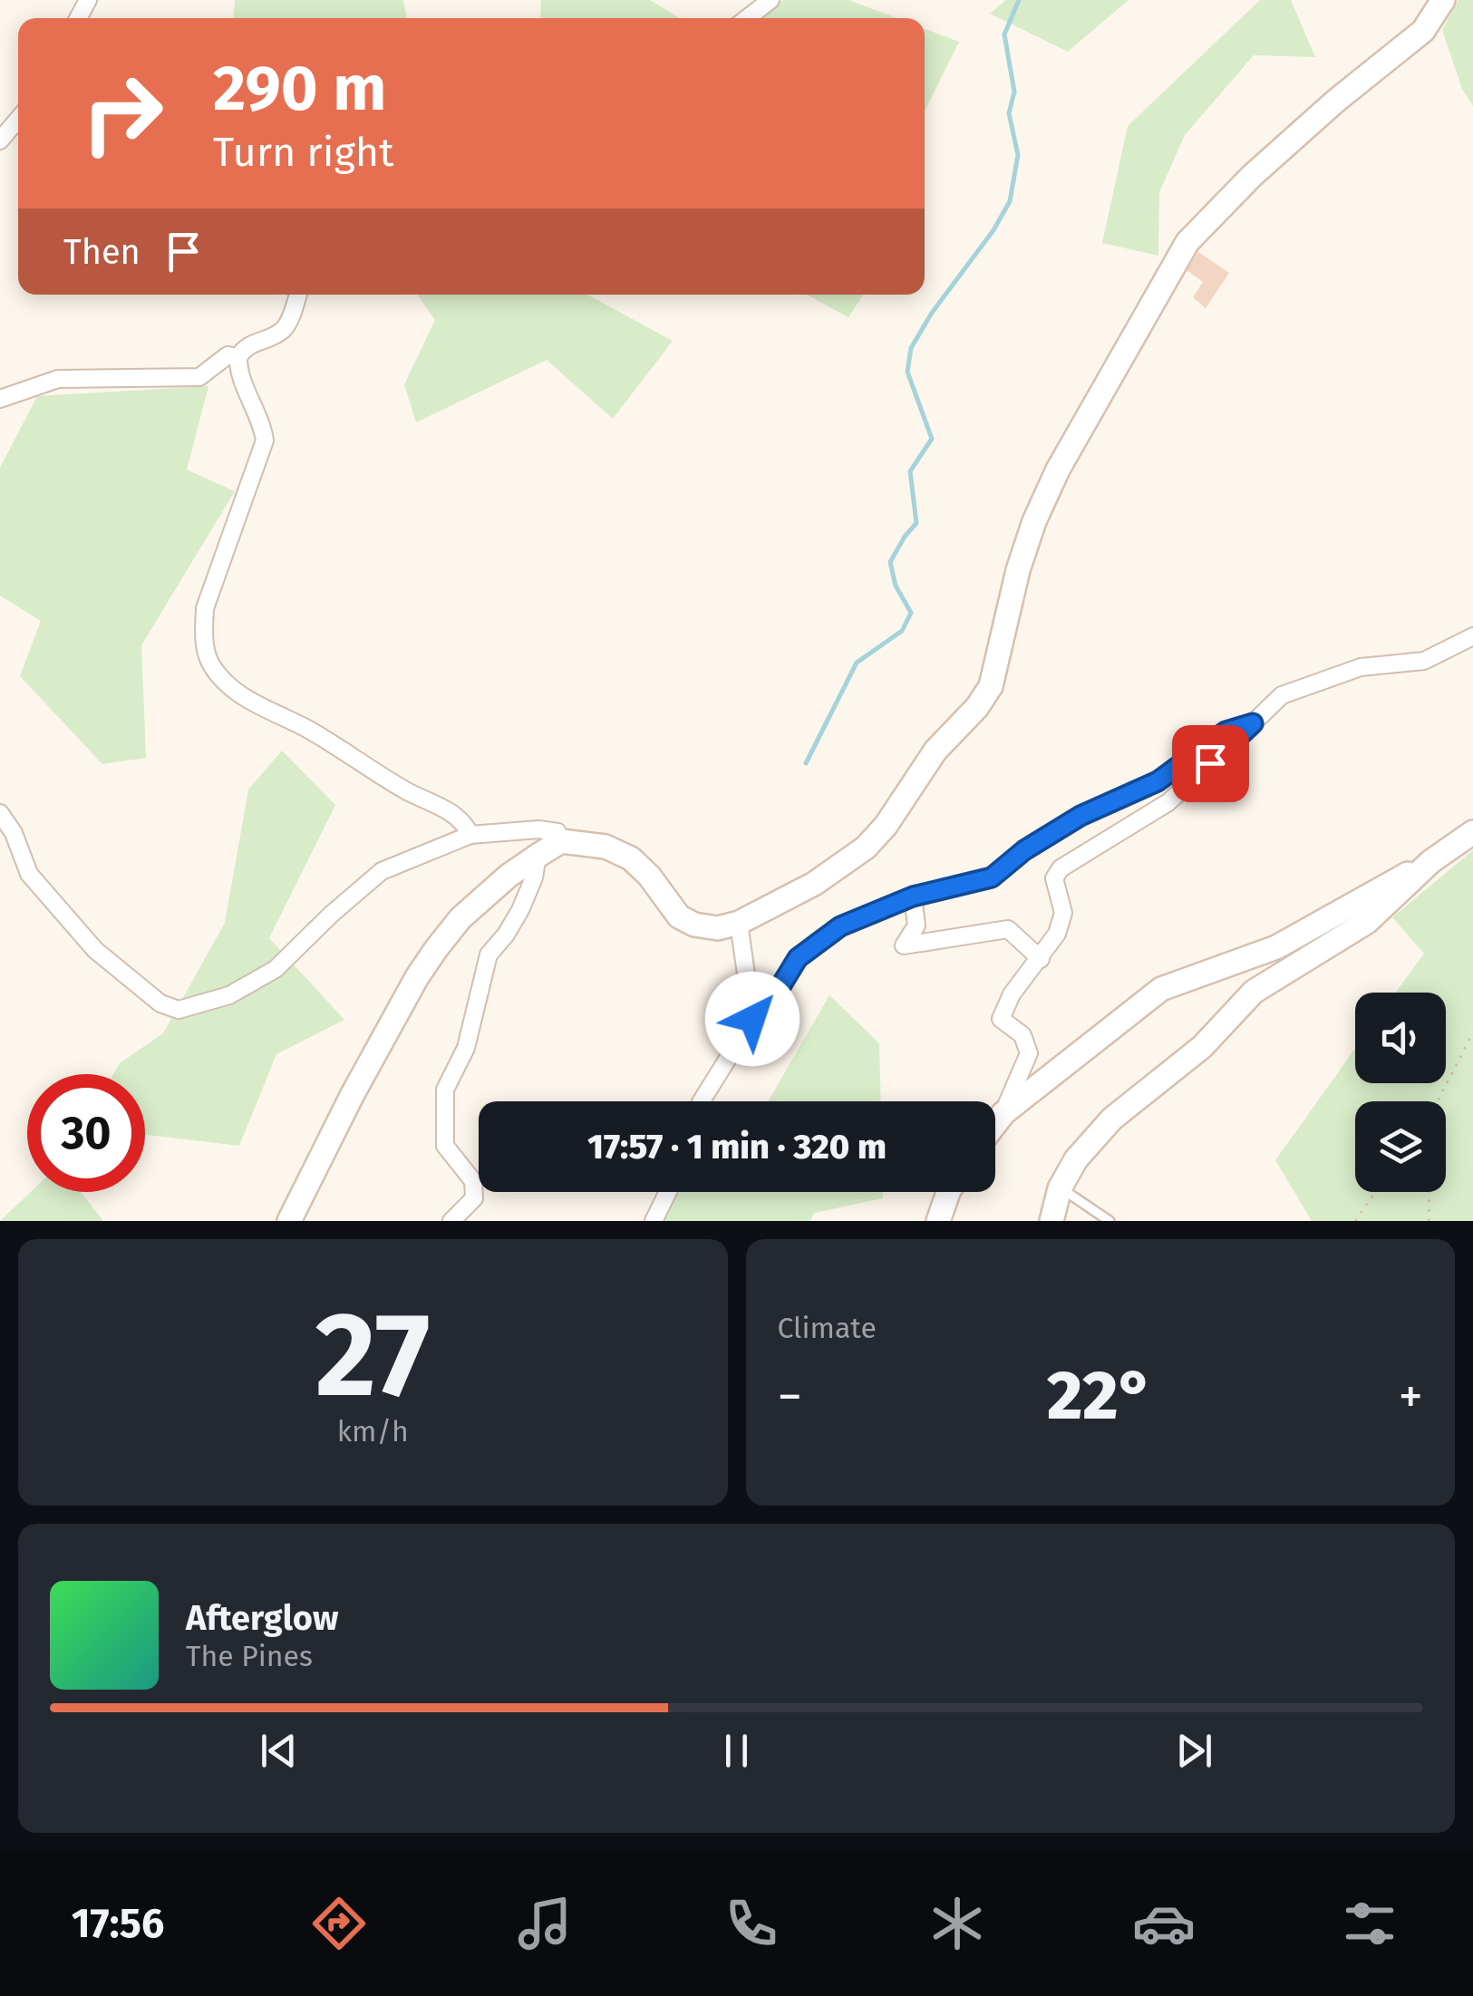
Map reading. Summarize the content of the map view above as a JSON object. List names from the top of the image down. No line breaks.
{"page":{"turn":["290 m","Turn right"],"then":"Then","limit":"30","trip":"17:57 · 1 min · 320 m","tile":[["27","km/h"],"Climate"],"heat":["−","22°","+"],"song":["Afterglow","The Pines"],"tabs":"17:56"}}
